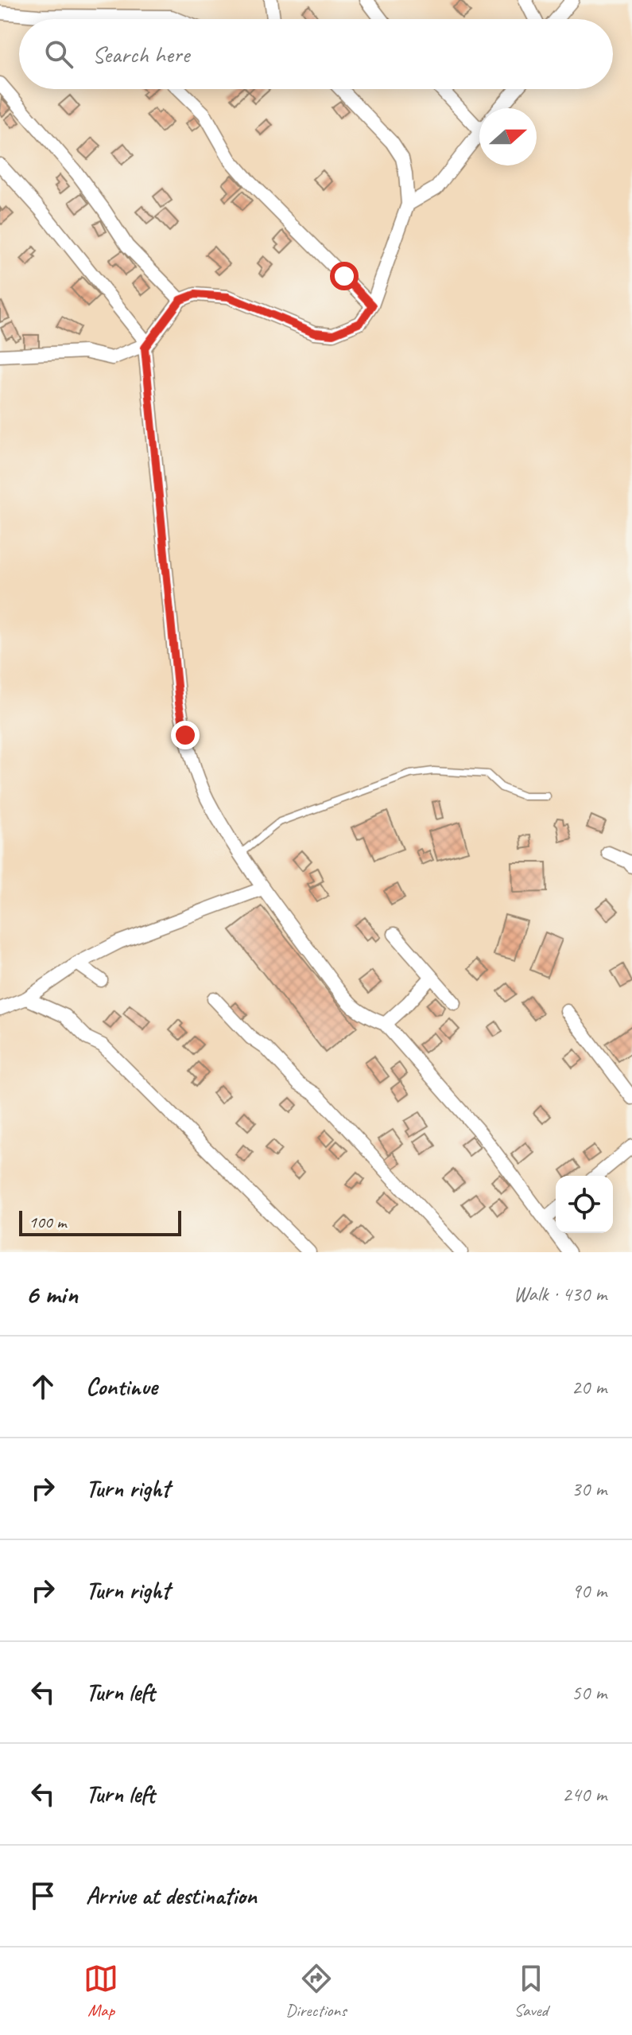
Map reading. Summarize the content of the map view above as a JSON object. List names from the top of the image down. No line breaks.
{"scale_bar":"100 m","north":"right","page":{"search":"Search here","scale":"100 m","heading":["6 min","Walk · 430 m"],"list":[["Continue","20 m"],["Turn right","30 m"],["Turn right","90 m"],["Turn left","50 m"],["Turn left","240 m"],"Arrive at destination"],"nav":["Map","Directions","Saved"]}}
